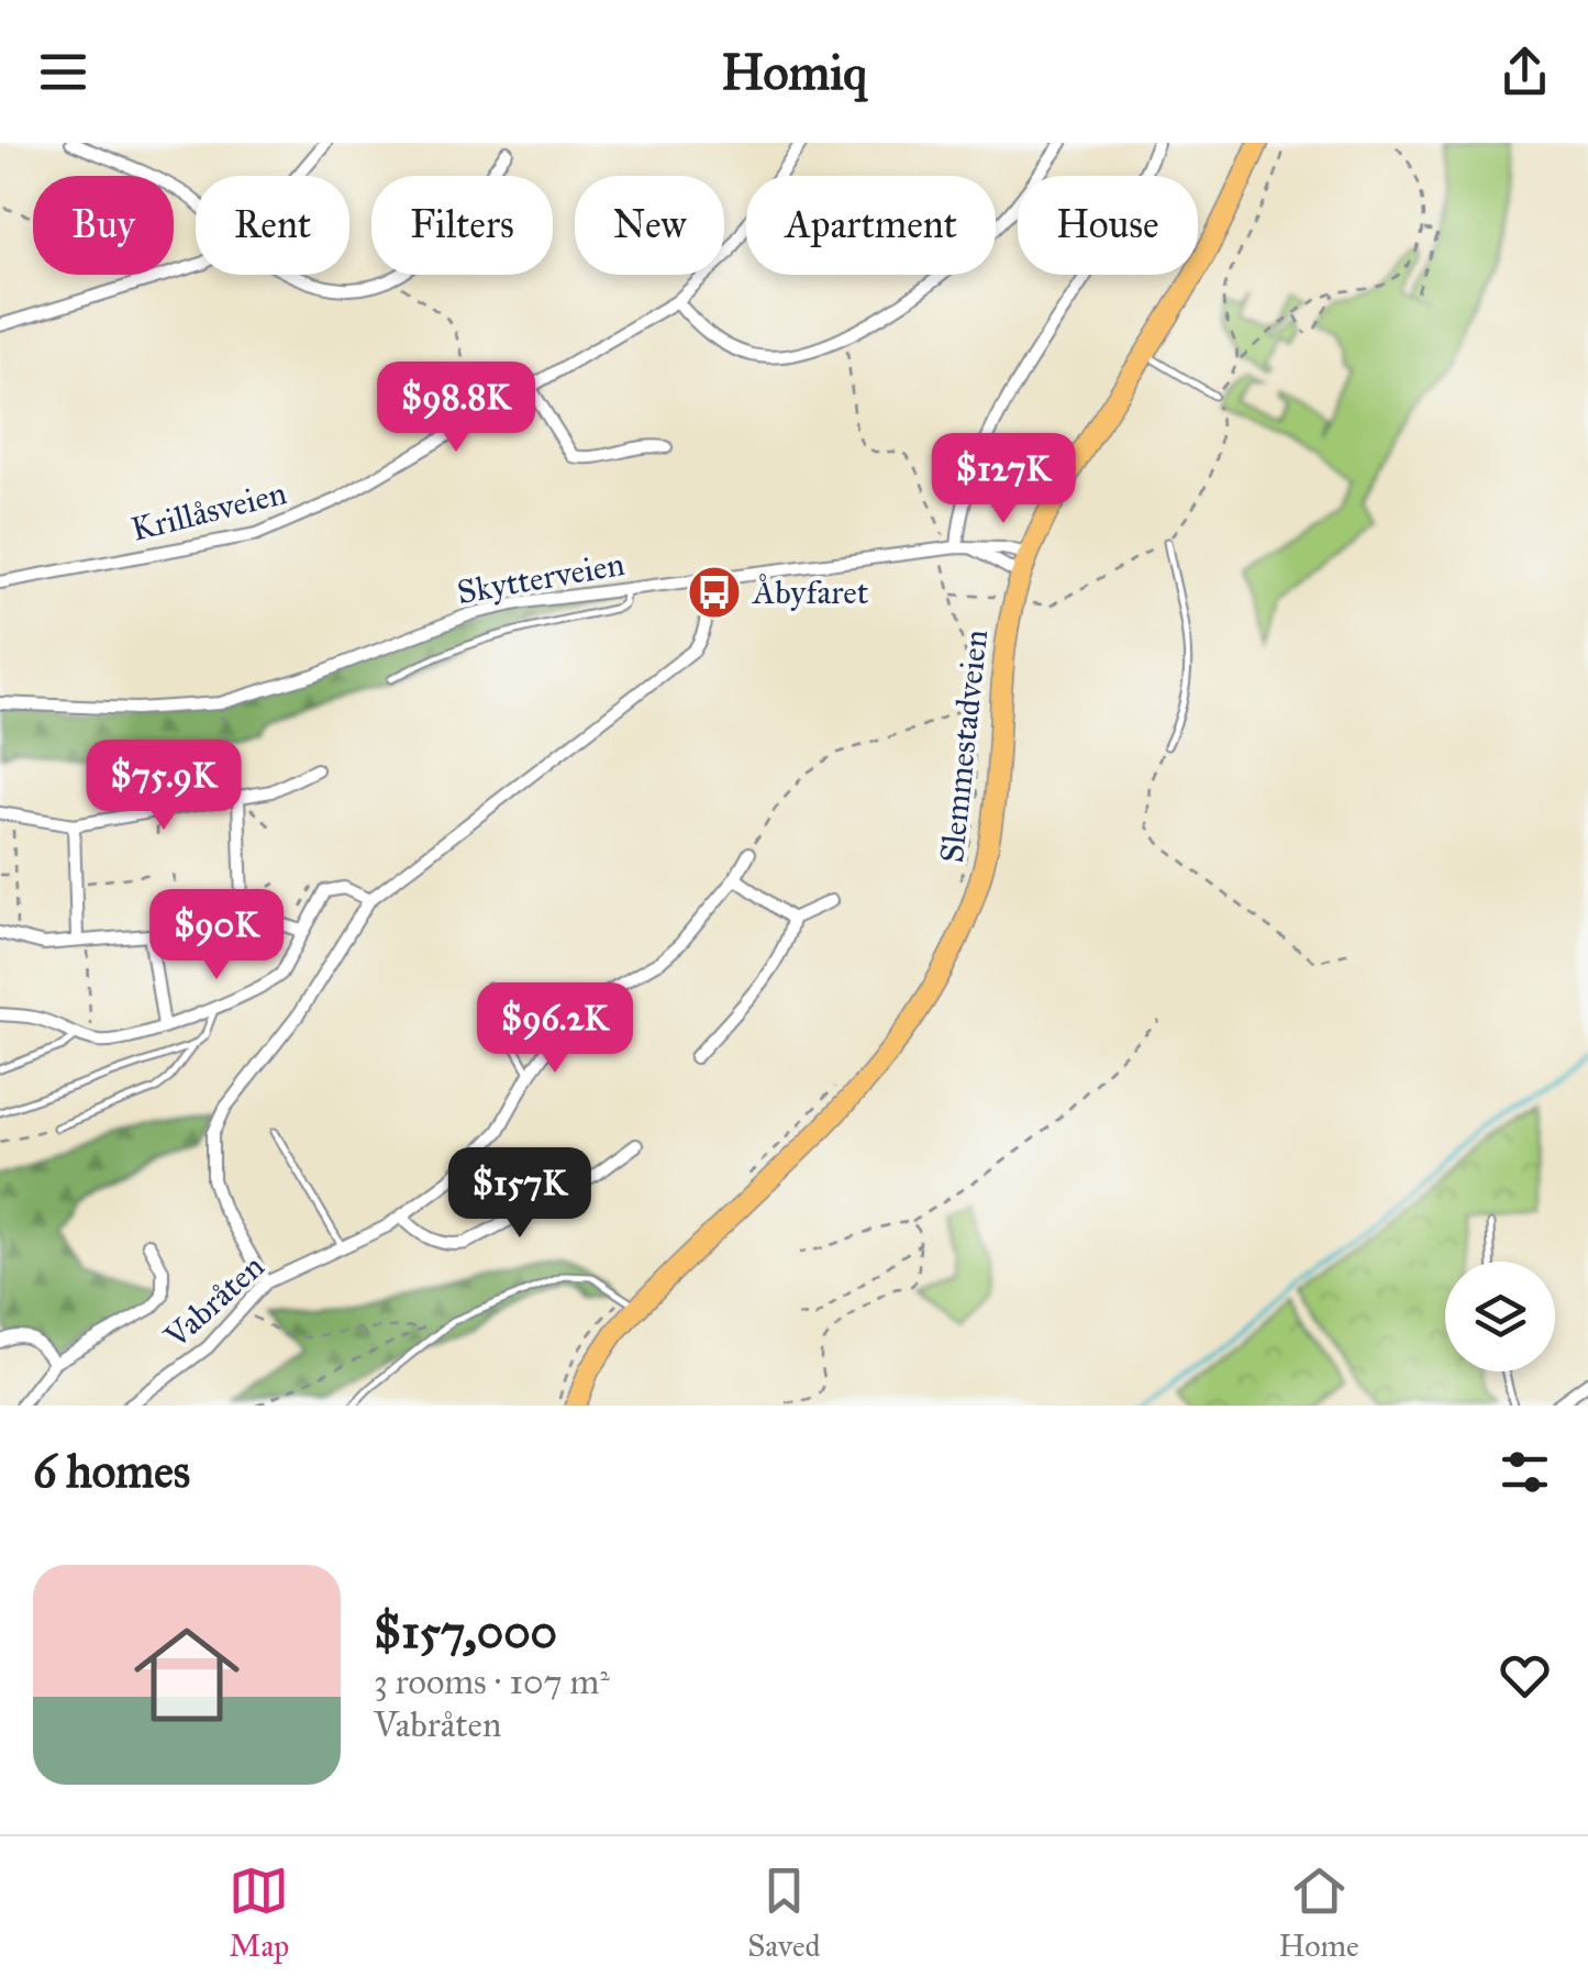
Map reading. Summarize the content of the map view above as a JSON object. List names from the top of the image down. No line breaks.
{"streets":{"main road":["Slemmestadveien"],"street":["Krillåsveien","Skytterveien","Vabråten"]},"crossings":[["Skytterveien","Slemmestadveien"]],"places":{"bus stop":["Åbyfaret"]},"page":{"header":"Homiq","chip":["Buy","Rent","Filters","New","Apartment","House"],"price":["$98.8K","$127K","$75.9K","$90K","$96.2K","$157K"],"heading":"6 homes","list":[{"name":"$157,000","note":"3 rooms · 107 m² · Vabråten"}],"tabs":["Map","Saved","Home"]}}
